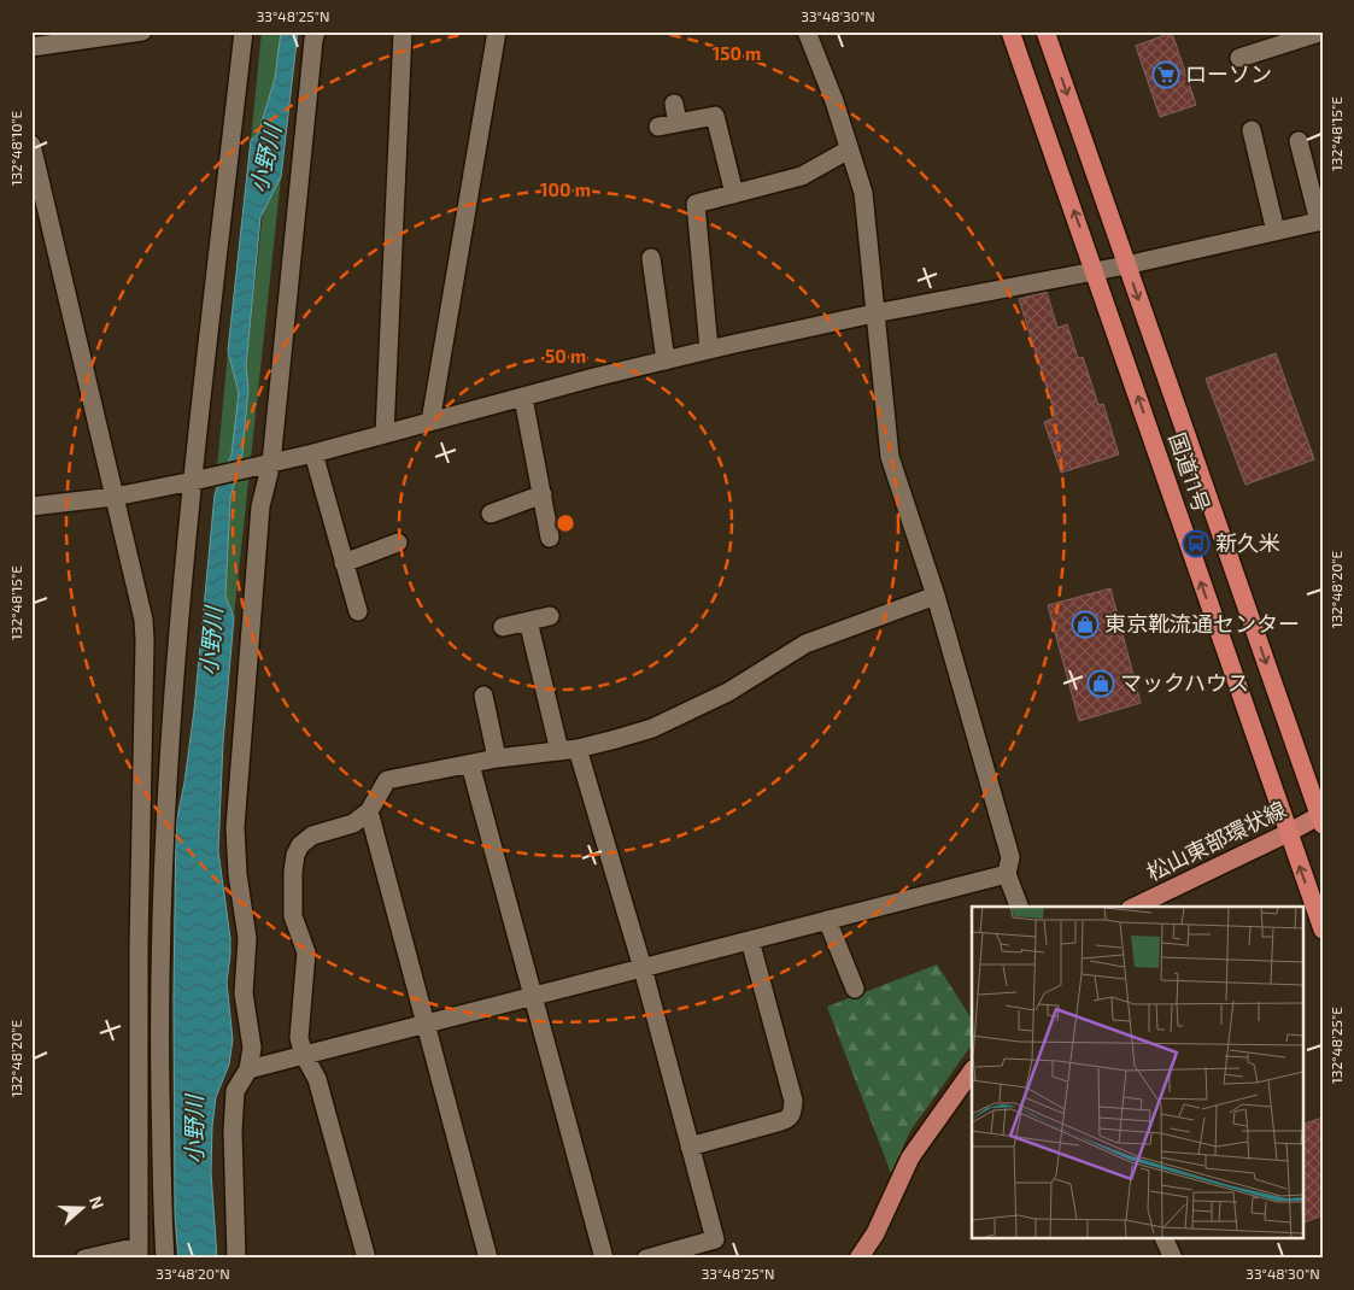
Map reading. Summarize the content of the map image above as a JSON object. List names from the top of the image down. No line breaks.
{"streets":{"highway":["国道11号"],"main road":["松山東部環状線"]},"crossings":[["国道11号","松山東部環状線"]],"water":["小野川"],"places":{"supermarket":["ローソン"],"bus stop":["新久米"],"shop":["東京靴流通センター","マックハウス"]},"north":"right","coordinates":["33°48'25\"N","33°48'30\"N","132°48'15\"E","132°48'10\"E","132°48'20\"E","132°48'25\"E","33°48'20\"N"],"rings":["150 m","100 m","50 m"]}
